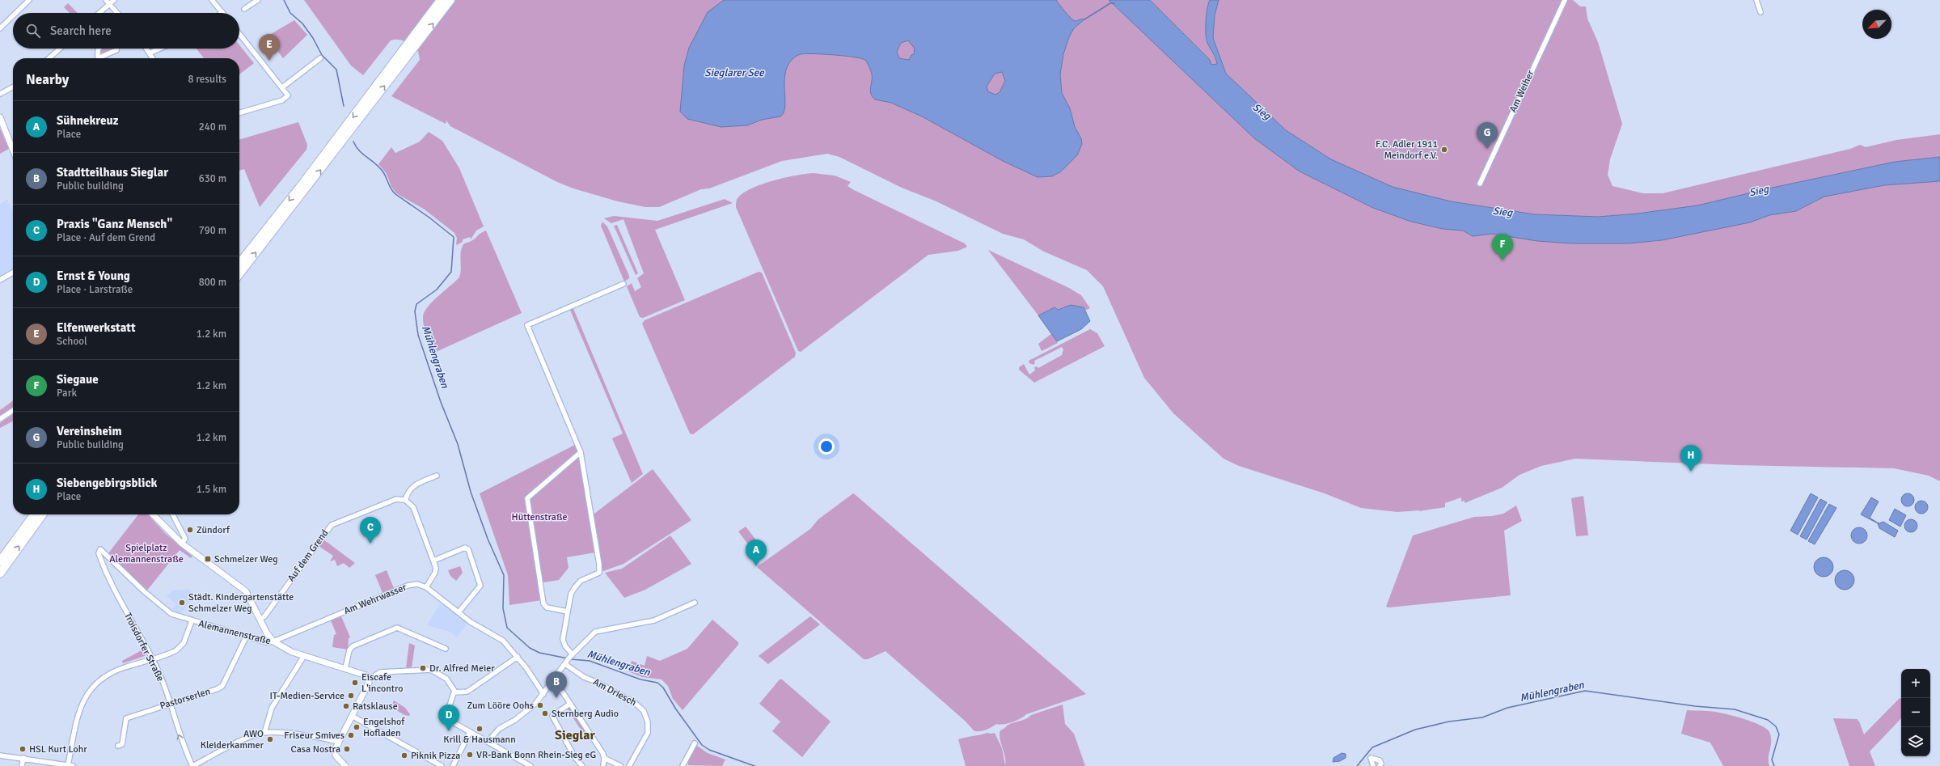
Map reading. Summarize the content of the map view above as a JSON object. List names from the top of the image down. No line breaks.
{"streets":{"street":["Am Weiher","Auf dem Grend","Am Wehrwasser","Alemannenstraße","Troisdorfer Straße","Am Driesch","Pastorserlen"]},"crossings":[["Am Wehrwasser","Alemannenstraße"],["Alemannenstraße","Troisdorfer Straße"],["Alemannenstraße","Pastorserlen"],["Troisdorfer Straße","Pastorserlen"]],"districts":["Sieglar"],"water":["Sieglarer See","Sieg","Mühlengraben"],"parks":["Hüttenstraße","Spielplatz Alemannenstraße"],"places":{"other":["F.C. Adler 1911 Meindorf e.V.","Zündorf","Städt. Kindergartenstätte Schmelzer Weg","Dr. Alfred Meier","Eiscafe L'incontro","IT-Medien-Service","Zum Lööre Oohs","Ratsklause","Sternberg Audio","Engelshof Hofladen","Krill & Hausmann","Friseur Smives","AWO Kleiderkammer","HSL Kurt Lohr","Casa Nostra","VR-Bank Bonn Rhein-Sieg eG","Piknik Pizza"],"transit":["Schmelzer Weg"]},"north":"bottom left","page":{"search":"Search here","pins":["E","G","F","H","C","A","B","D"],"heading":["Nearby","8 results"],"list":[{"mark":"A","name":"Sühnekreuz","note":"Place","value":"240 m"},{"mark":"B","name":"Stadtteilhaus Sieglar","note":"Public building","value":"630 m"},{"mark":"C","name":"Praxis \"Ganz Mensch\"","note":"Place · Auf dem Grend","value":"790 m"},{"mark":"D","name":"Ernst & Young","note":"Place · Larstraße","value":"800 m"},{"mark":"E","name":"Elfenwerkstatt","note":"School","value":"1.2 km"},{"mark":"F","name":"Siegaue","note":"Park","value":"1.2 km"},{"mark":"G","name":"Vereinsheim","note":"Public building","value":"1.2 km"},{"mark":"H","name":"Siebengebirgsblick","note":"Place","value":"1.5 km"}],"map_buttons":["+","−"]}}
